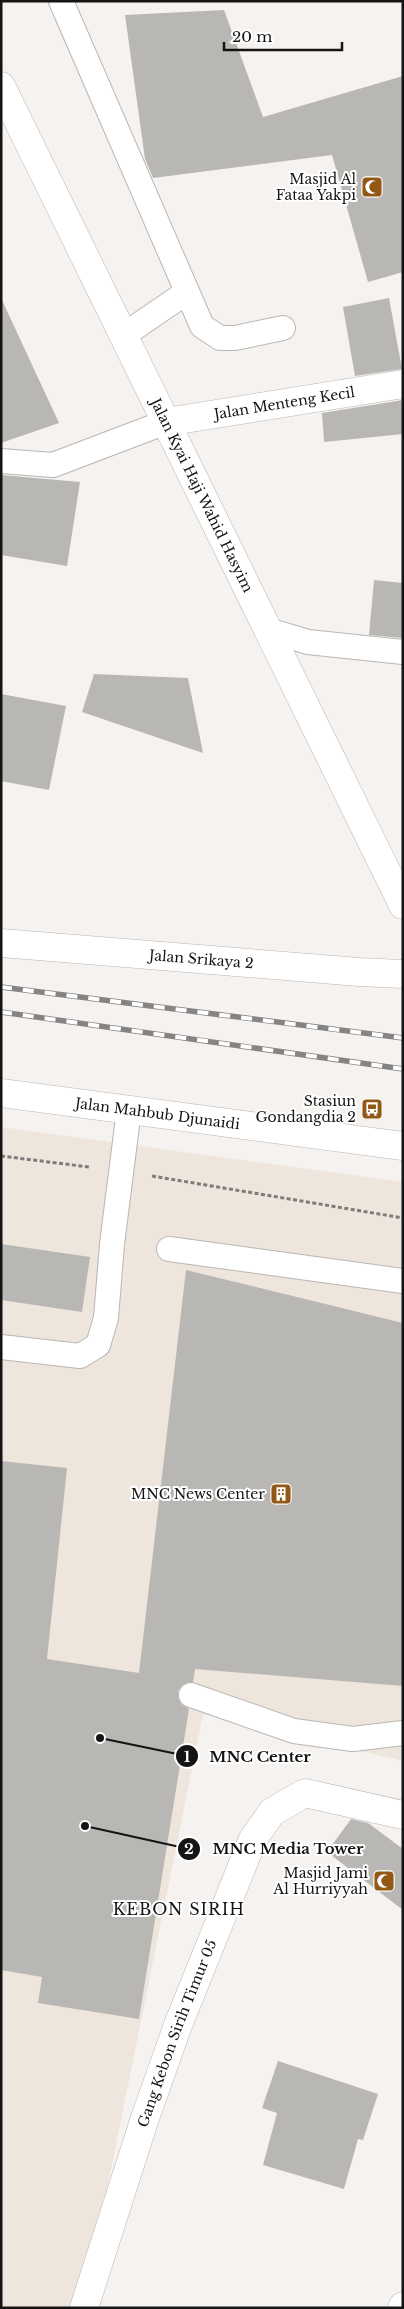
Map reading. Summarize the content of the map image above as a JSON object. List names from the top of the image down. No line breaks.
{"streets":{"street":["Jalan Menteng Kecil","Jalan Kyai Haji Wahid Hasyim","Jalan Srikaya 2","Jalan Mahbub Djunaidi","Gang Kebon Sirih Timur 05"]},"crossings":[["Jalan Menteng Kecil","Jalan Kyai Haji Wahid Hasyim"]],"districts":["KEBON SIRIH"],"places":{"mosque":["Masjid Al Fataa Yakpi","Masjid Jami Al Hurriyyah"],"bus stop":["Stasiun Gondangdia 2"],"building":["MNC News Center"],"other":["MNC Center","MNC Media Tower"]},"scale_bar":"20 m"}
